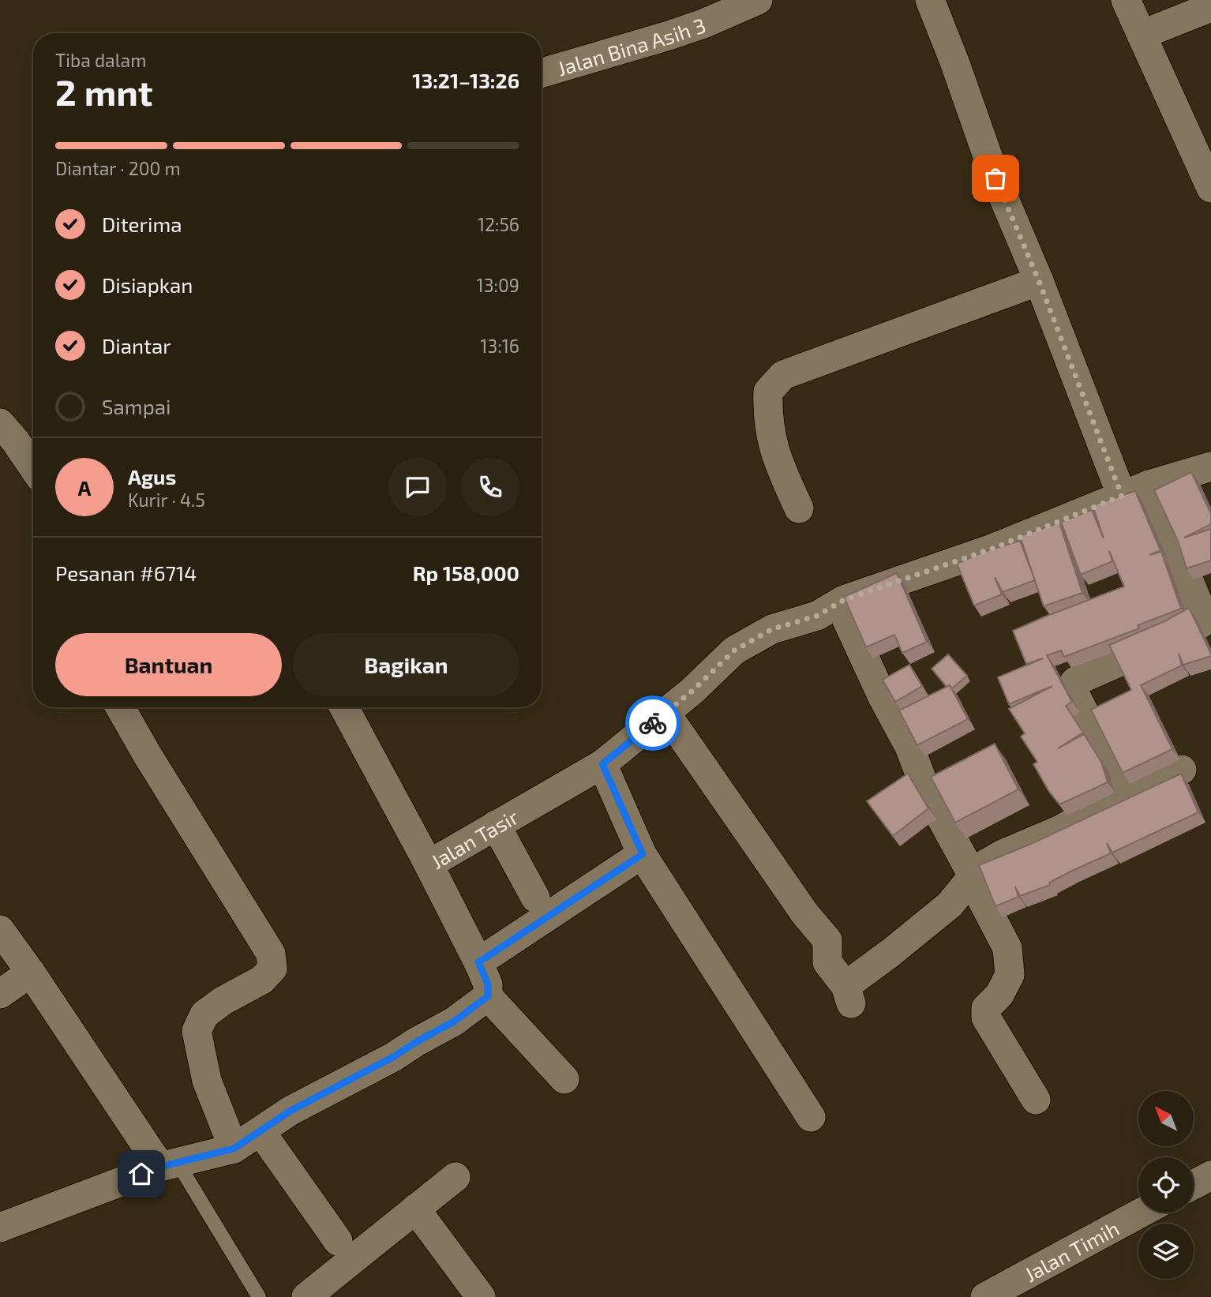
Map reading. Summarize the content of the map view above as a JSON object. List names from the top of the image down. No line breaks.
{"streets":{"street":["Jalan Bina Asih 3","Jalan Tasir","Jalan Timih"]},"north":"top left","page":{"heading":["2 mnt","Tiba dalam","13:21–13:26"],"panel":["Agus","Kurir · 4.5","Pesanan #6714","Rp 158,000"],"bar":"Diantar · 200 m","list":[["Diterima","12:56"],["Disiapkan","13:09"],["Diantar","13:16"],"Sampai"],"round":"A","buttons":["Bantuan","Bagikan"]}}
